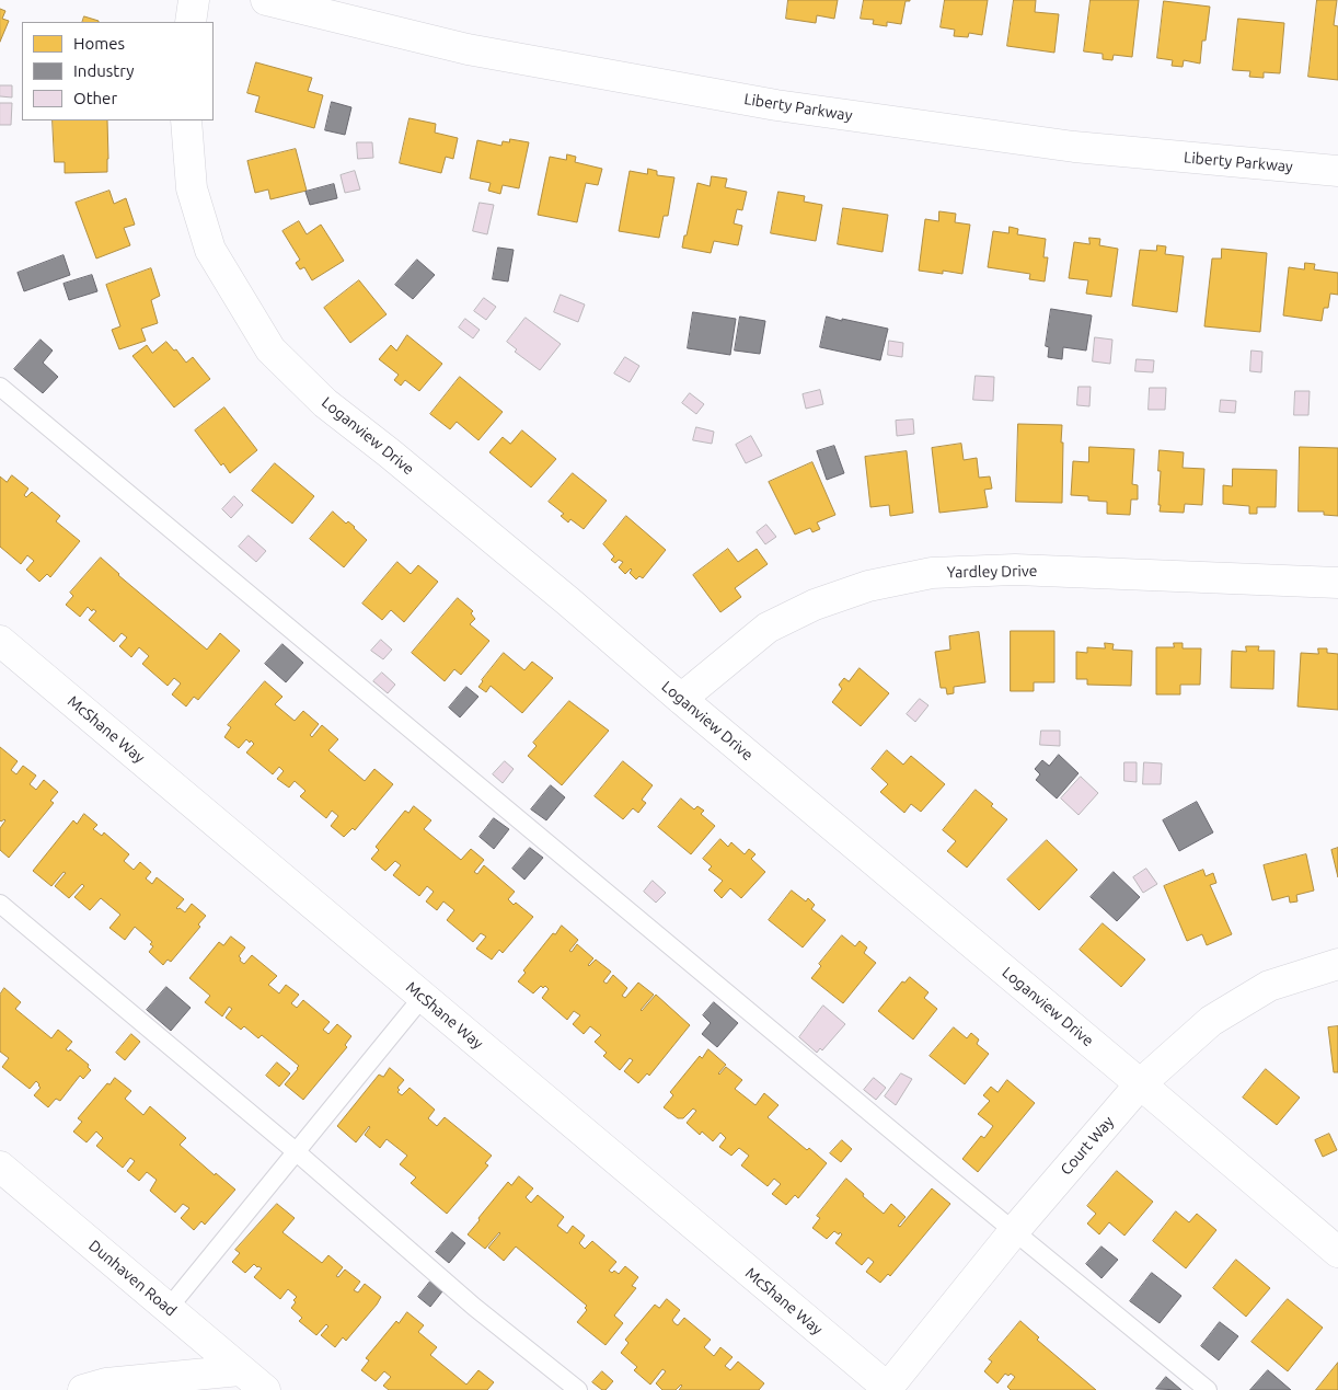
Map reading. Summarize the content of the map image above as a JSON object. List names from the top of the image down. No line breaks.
{"streets":{"street":["Liberty Parkway","Loganview Drive","Yardley Drive","McShane Way","Court Way","Dunhaven Road"]},"crossings":[["Loganview Drive","Yardley Drive"],["Loganview Drive","Court Way"],["McShane Way","Court Way"]],"legend":["Homes","Industry","Other"]}
